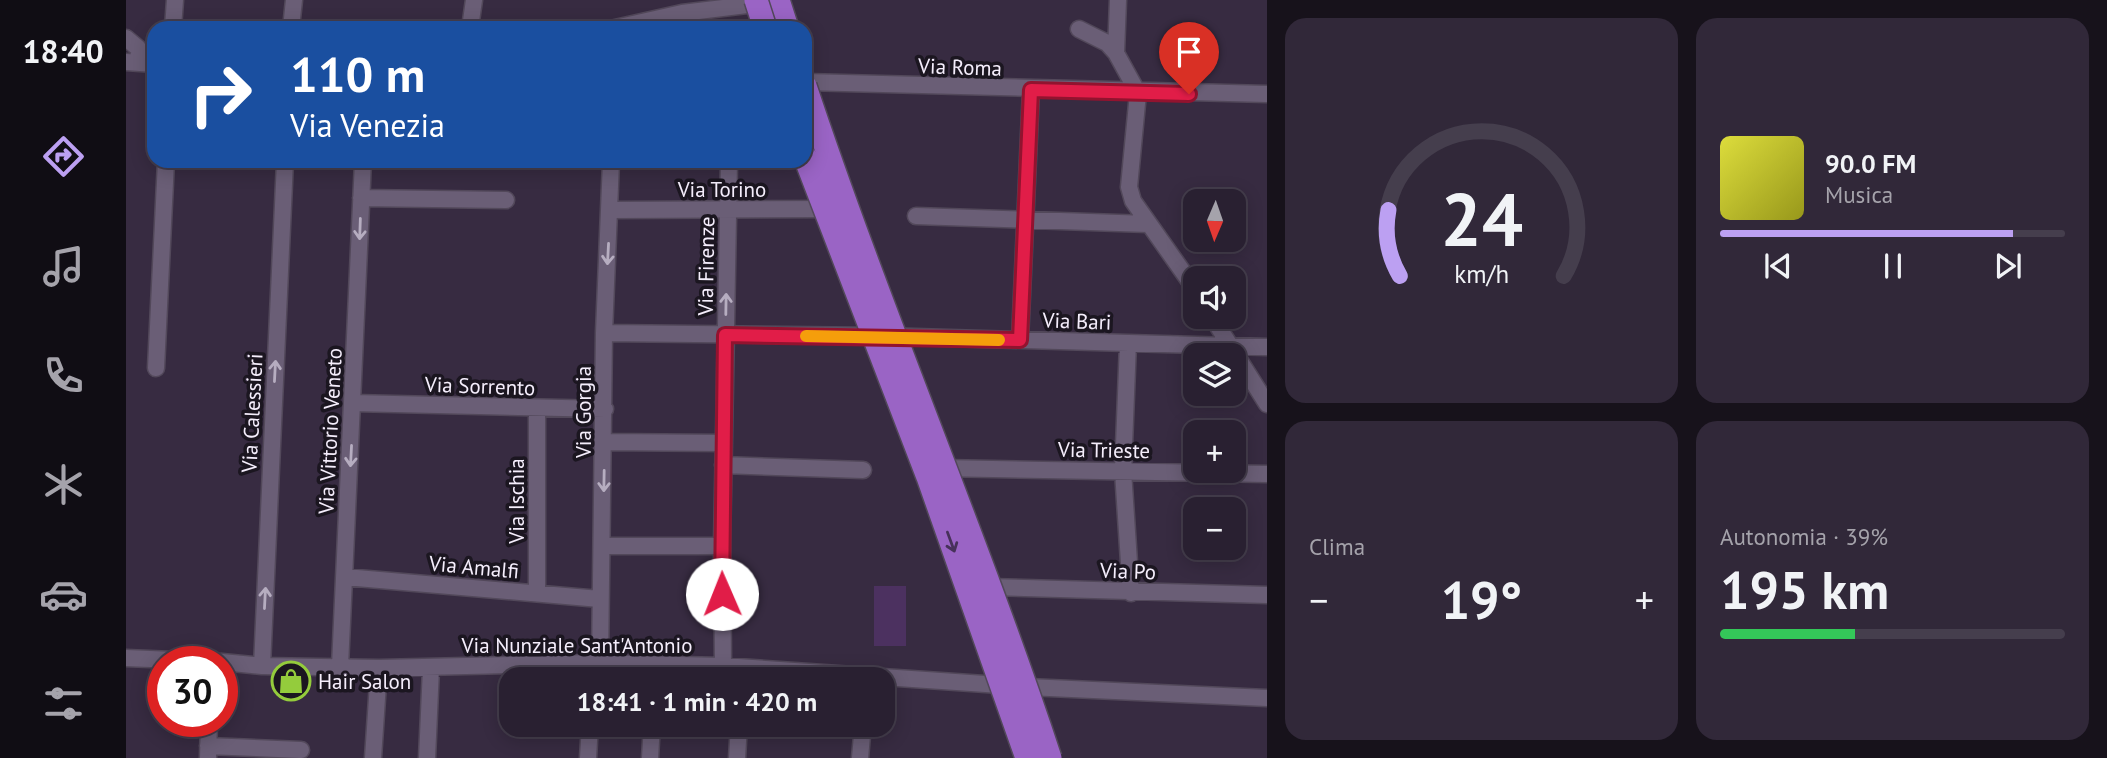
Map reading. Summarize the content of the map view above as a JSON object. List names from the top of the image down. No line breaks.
{"streets":{"street":["Via Roma","Via Torino","Via Firenze","Via Bari","Via Sorrento","Via Gorgia","Via Calessieri","Via Vittorio Veneto","Via Trieste","Via Ischia","Via Amalfi","Via Po","Via Nunziale Sant'Antonio"]},"crossings":[["Via Torino","Via Firenze"],["Via Torino","Via Gorgia"],["Via Firenze","Via Bari"],["Via Firenze","Via Nunziale Sant'Antonio"],["Via Bari","Via Gorgia"],["Via Sorrento","Via Gorgia"],["Via Sorrento","Via Vittorio Veneto"],["Via Sorrento","Via Ischia"],["Via Gorgia","Via Amalfi"],["Via Calessieri","Via Nunziale Sant'Antonio"],["Via Vittorio Veneto","Via Amalfi"],["Via Vittorio Veneto","Via Nunziale Sant'Antonio"],["Via Ischia","Via Amalfi"]],"one_way":["Via Gorgia","Via Vittorio Veneto"],"places":{"shop":["Hair Salon"]},"north":"bottom","page":{"tabs":"18:40","turn":["110 m","Via Venezia"],"song":["90.0 FM","Musica"],"map_buttons":["+","−"],"tile":["Clima",["Autonomia · 39%","195 km"]],"heat":["−","19°","+"],"limit":"30","trip":"18:41 · 1 min · 420 m","gauge":["24","km/h"]}}
